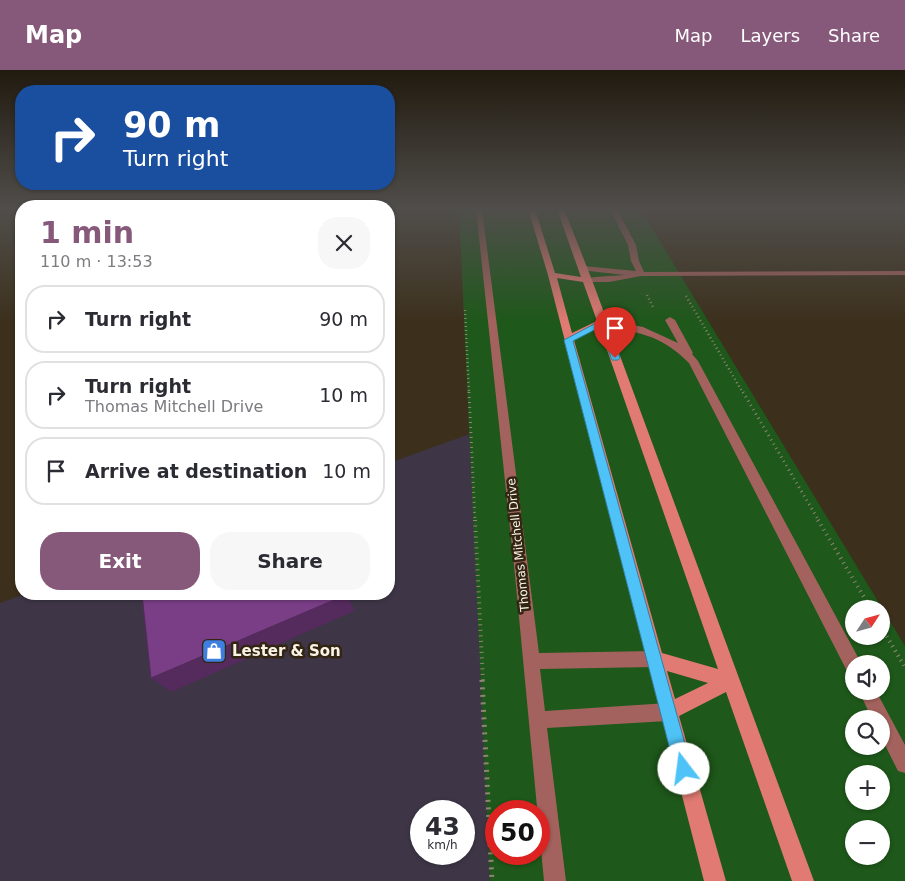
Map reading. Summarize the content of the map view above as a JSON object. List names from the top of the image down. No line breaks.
{"streets":{"street":["Thomas Mitchell Drive"]},"places":{"shop":["Lester & Son"]},"north":"top right","page":{"header":"Map","nav":["Map","Layers","Share"],"turn":["90 m","Turn right"],"heading":["1 min","110 m · 13:53"],"list":[{"name":"Turn right","value":"90 m"},{"name":"Turn right","note":"Thomas Mitchell Drive","value":"10 m"},{"name":"Arrive at destination","value":"10 m"}],"buttons":["Exit","Share"],"map_buttons":["+","−"],"speed":"43 km/h","limit":"50"}}
